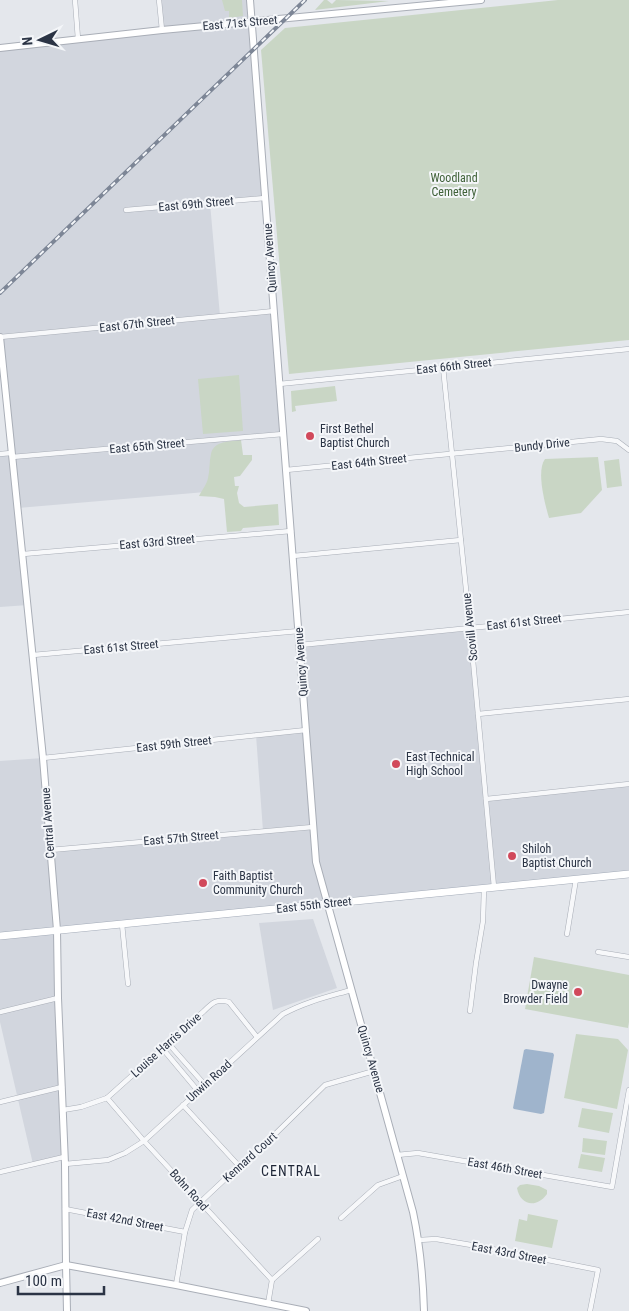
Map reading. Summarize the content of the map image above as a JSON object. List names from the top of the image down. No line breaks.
{"streets":{"main road":["East 55th Street"],"street":["East 71st Street","East 69th Street","Quincy Avenue","East 67th Street","East 66th Street","Bundy Drive","East 65th Street","East 64th Street","East 63rd Street","East 61st Street","Scovill Avenue","East 59th Street","Central Avenue","East 57th Street","Louise Harris Drive","Unwin Road","Kennard Court","East 46th Street","Bohn Road","East 42nd Street","East 43rd Street"]},"crossings":[["East 71st Street","Quincy Avenue"],["East 69th Street","Quincy Avenue"],["Quincy Avenue","East 67th Street"],["Quincy Avenue","East 66th Street"],["Quincy Avenue","East 65th Street"],["Quincy Avenue","East 64th Street"],["Quincy Avenue","East 63rd Street"],["Quincy Avenue","East 61st Street"],["Quincy Avenue","East 59th Street"],["Quincy Avenue","East 57th Street"],["Quincy Avenue","East 55th Street"],["Quincy Avenue","Unwin Road"],["Quincy Avenue","Kennard Court"],["Quincy Avenue","East 46th Street"],["Quincy Avenue","East 43rd Street"],["East 67th Street","Central Avenue"],["East 66th Street","Scovill Avenue"],["Bundy Drive","East 64th Street"],["Bundy Drive","Scovill Avenue"],["East 65th Street","Central Avenue"],["East 64th Street","Scovill Avenue"],["East 63rd Street","Central Avenue"],["East 61st Street","Scovill Avenue"],["East 61st Street","Central Avenue"],["Scovill Avenue","East 55th Street"],["East 59th Street","Central Avenue"],["Central Avenue","East 57th Street"],["Central Avenue","East 55th Street"],["Central Avenue","Louise Harris Drive"],["Central Avenue","Unwin Road"],["Central Avenue","East 42nd Street"],["Louise Harris Drive","Unwin Road"],["Louise Harris Drive","Bohn Road"],["Unwin Road","Bohn Road"],["Kennard Court","Bohn Road"],["Kennard Court","East 42nd Street"]],"districts":["CENTRAL"],"parks":["Woodland Cemetery"],"places":["First Bethel Baptist Church","East Technical High School","Shiloh Baptist Church","Faith Baptist Community Church","Dwayne Browder Field"],"scale_bar":"100 m","north":"left"}
